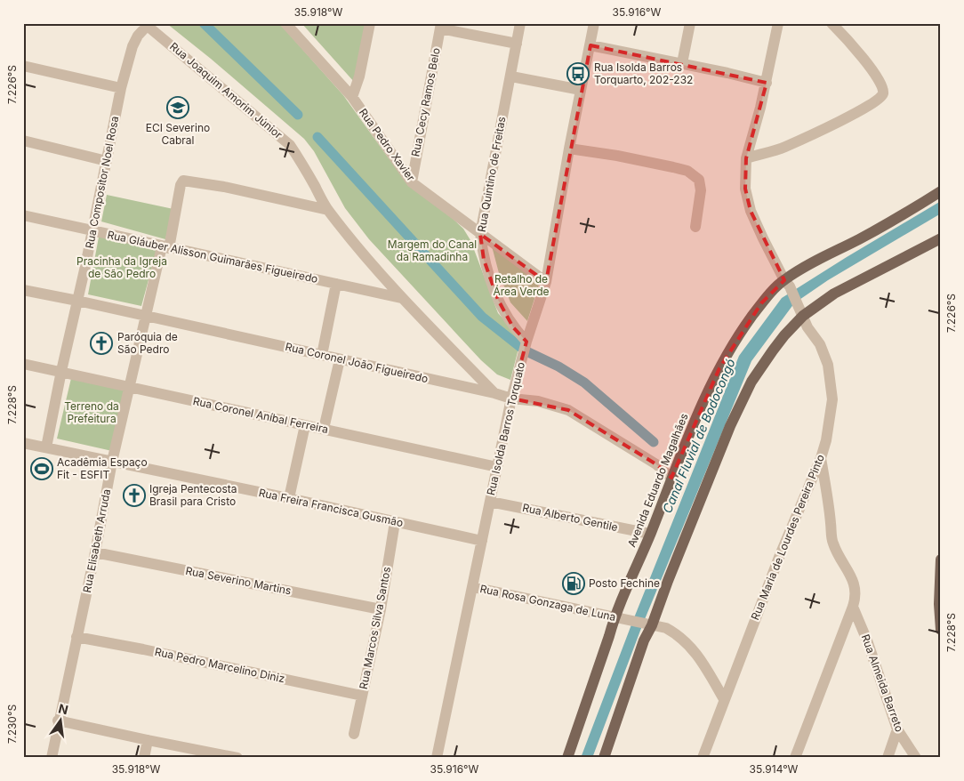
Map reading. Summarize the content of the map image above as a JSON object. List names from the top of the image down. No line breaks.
{"streets":{"main road":["Avenida Eduardo Magalhães"],"street":["Rua Joaquim Amorim Júnior","Rua Cecy Ramos Belo","Rua Pedro Xavier","Rua Quintino de Freitas","Rua Compositor Noel Rosa","Rua Gláuber Alisson Guimarães Figueiredo","Rua Coronel João Figueiredo","Rua Coronel Aníbal Ferreira","Rua Isolda Barros Torquato","Rua Freira Francisca Gusmão","Rua Alberto Gentile","Rua Maria de Lourdes Pereira Pinto","Rua Elisabeth Arruda","Rua Severino Martins","Rua Rosa Gonzaga de Luna","Rua Marcos Silva Santos","Rua Pedro Marcelino Diniz","Rua Almeida Barreto"]},"crossings":[["Rua Joaquim Amorim Júnior","Rua Compositor Noel Rosa"],["Rua Joaquim Amorim Júnior","Rua Gláuber Alisson Guimarães Figueiredo"],["Rua Joaquim Amorim Júnior","Rua Coronel João Figueiredo"],["Rua Joaquim Amorim Júnior","Rua Elisabeth Arruda"],["Rua Cecy Ramos Belo","Rua Pedro Xavier"],["Rua Pedro Xavier","Rua Quintino de Freitas"],["Rua Pedro Xavier","Rua Isolda Barros Torquato"],["Rua Quintino de Freitas","Rua Isolda Barros Torquato"],["Rua Compositor Noel Rosa","Rua Gláuber Alisson Guimarães Figueiredo"],["Rua Compositor Noel Rosa","Rua Coronel João Figueiredo"],["Rua Compositor Noel Rosa","Rua Coronel Aníbal Ferreira"],["Rua Compositor Noel Rosa","Rua Freira Francisca Gusmão"],["Rua Gláuber Alisson Guimarães Figueiredo","Rua Elisabeth Arruda"],["Rua Coronel João Figueiredo","Rua Isolda Barros Torquato"],["Rua Coronel João Figueiredo","Avenida Eduardo Magalhães"],["Rua Coronel João Figueiredo","Rua Elisabeth Arruda"],["Rua Coronel Aníbal Ferreira","Rua Isolda Barros Torquato"],["Rua Coronel Aníbal Ferreira","Rua Elisabeth Arruda"],["Rua Isolda Barros Torquato","Rua Freira Francisca Gusmão"],["Rua Isolda Barros Torquato","Rua Alberto Gentile"],["Rua Isolda Barros Torquato","Rua Rosa Gonzaga de Luna"],["Avenida Eduardo Magalhães","Rua Alberto Gentile"],["Avenida Eduardo Magalhães","Rua Maria de Lourdes Pereira Pinto"],["Avenida Eduardo Magalhães","Rua Rosa Gonzaga de Luna"],["Rua Freira Francisca Gusmão","Rua Elisabeth Arruda"],["Rua Freira Francisca Gusmão","Rua Marcos Silva Santos"],["Rua Maria de Lourdes Pereira Pinto","Rua Rosa Gonzaga de Luna"],["Rua Maria de Lourdes Pereira Pinto","Rua Almeida Barreto"],["Rua Elisabeth Arruda","Rua Severino Martins"],["Rua Elisabeth Arruda","Rua Pedro Marcelino Diniz"],["Rua Severino Martins","Rua Marcos Silva Santos"],["Rua Marcos Silva Santos","Rua Pedro Marcelino Diniz"]],"water":["Canal Fluvial de Bodocongó"],"parks":["Margem do Canal da Ramadinha","Pracinha da Igreja de São Pedro","Retalho de Área Verde","Terreno da Prefeitura"],"places":{"bus stop":["Rua Isolda Barros Torquarto, 202-232"],"school or university":["ECI Severino Cabral"],"church":["Paróquia de São Pedro","Igreja Pentecosta Brasil para Cristo"],"sports":["Acadêmia Espaço Fit - ESFIT"],"fuel station":["Posto Fechine"]},"north":"top","coordinates":["35.918°W","35.916°W","7.226°S","7.228°S","7.230°S","35.914°W"]}
